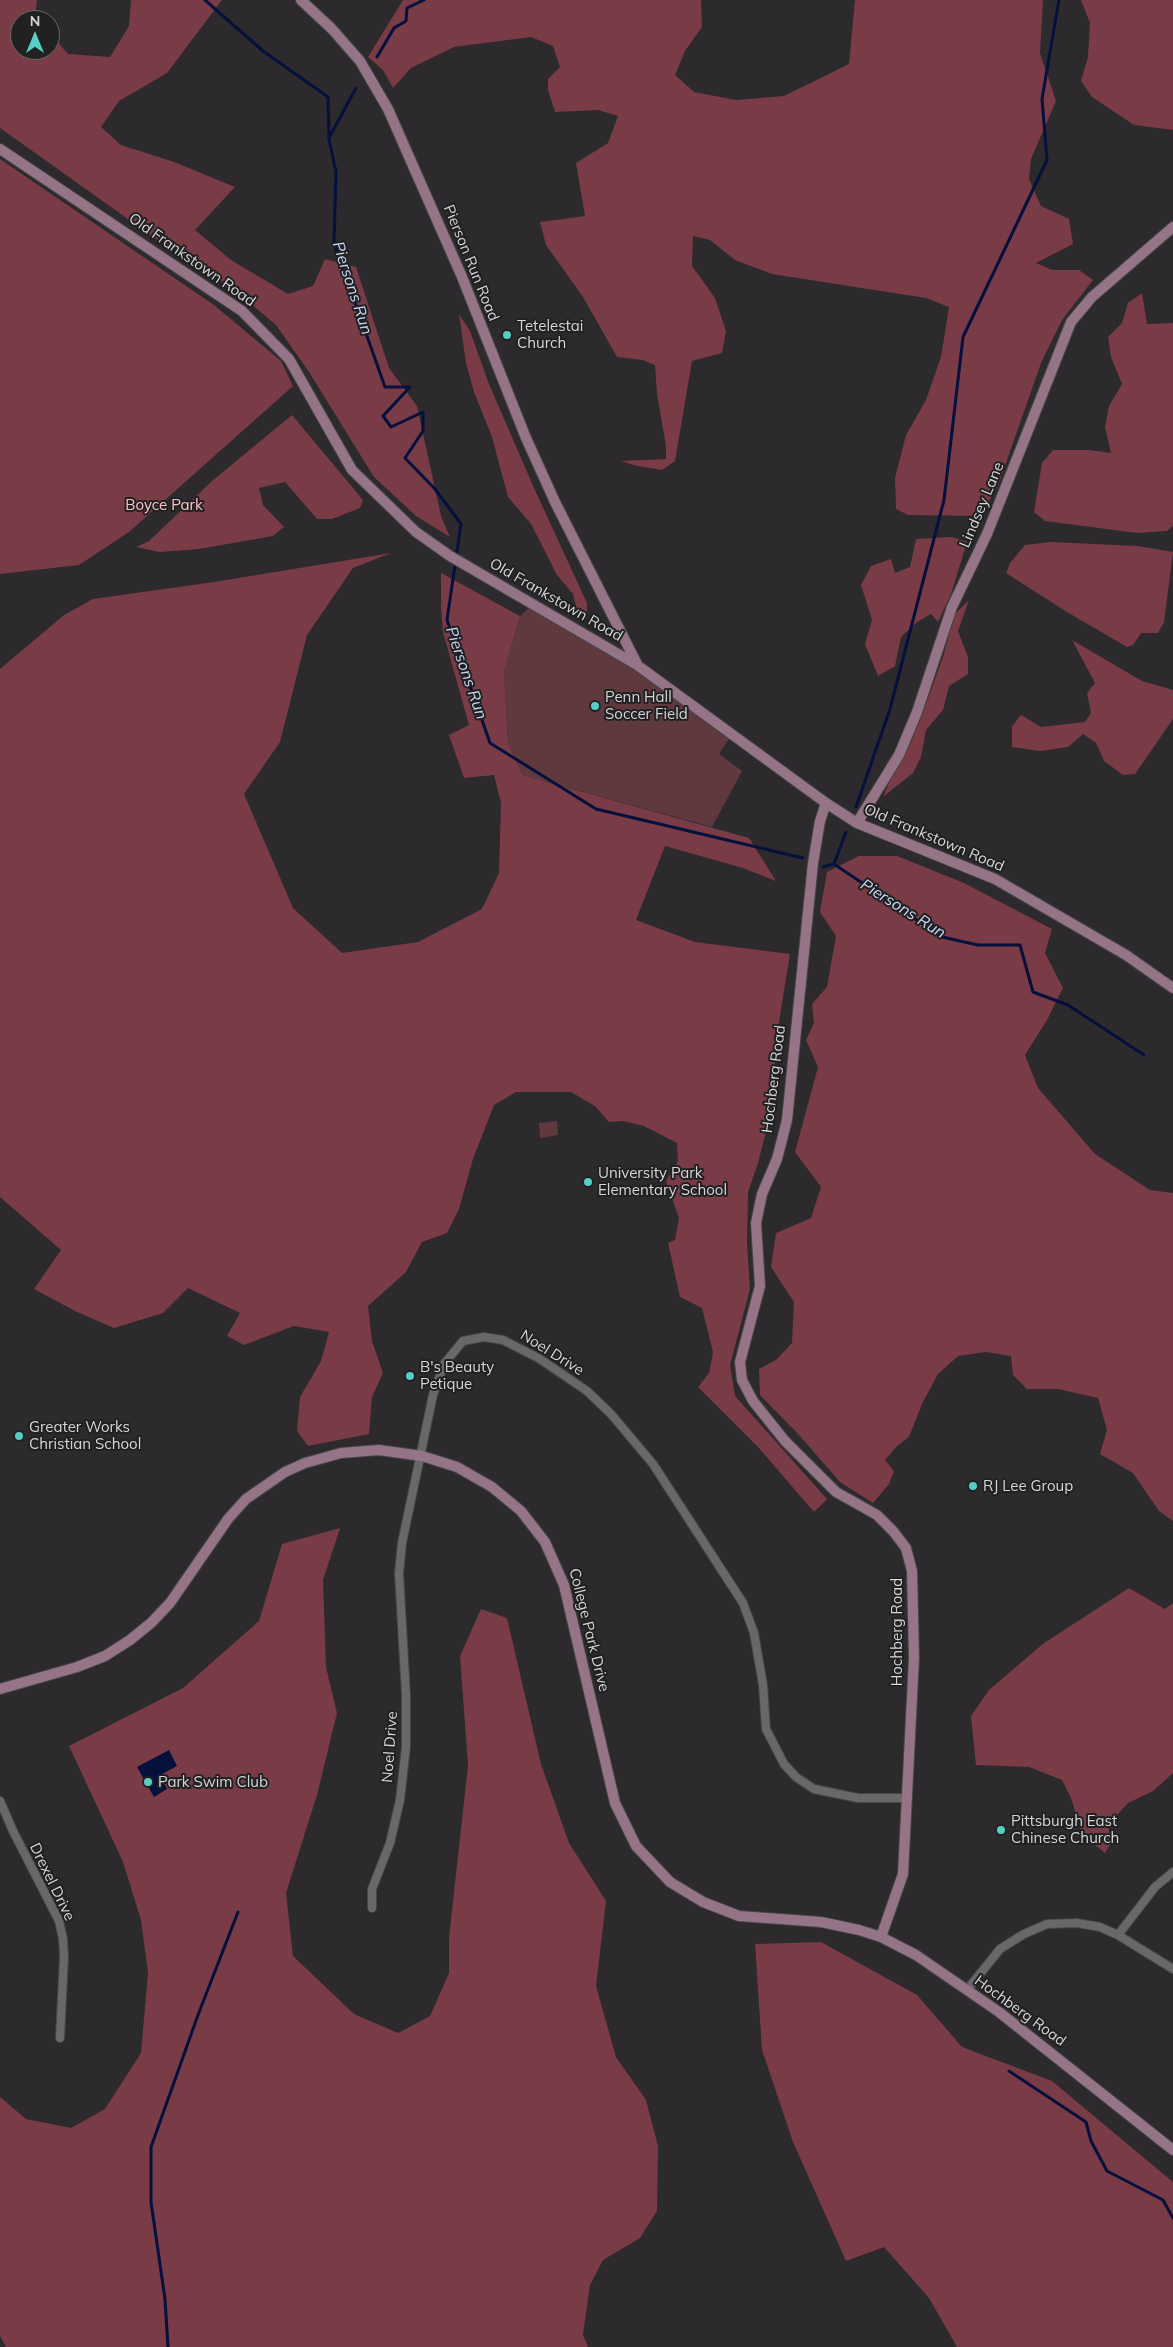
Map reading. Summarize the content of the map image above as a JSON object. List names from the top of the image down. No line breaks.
{"streets":{"street":["Old Frankstown Road","Pierson Run Road","Lindsey Lane","Hochberg Road","Noel Drive","College Park Drive","Drexel Drive"]},"crossings":[["Old Frankstown Road","Pierson Run Road"],["Old Frankstown Road","Lindsey Lane"],["Old Frankstown Road","Hochberg Road"],["Hochberg Road","Noel Drive"],["Hochberg Road","College Park Drive"],["Noel Drive","College Park Drive"]],"water":["Piersons Run"],"parks":["Boyce Park"],"places":["Tetelestai Church","Penn Hall Soccer Field","University Park Elementary School","B's Beauty Petique","Greater Works Christian School","RJ Lee Group","Park Swim Club","Pittsburgh East Chinese Church"],"north":"top"}
